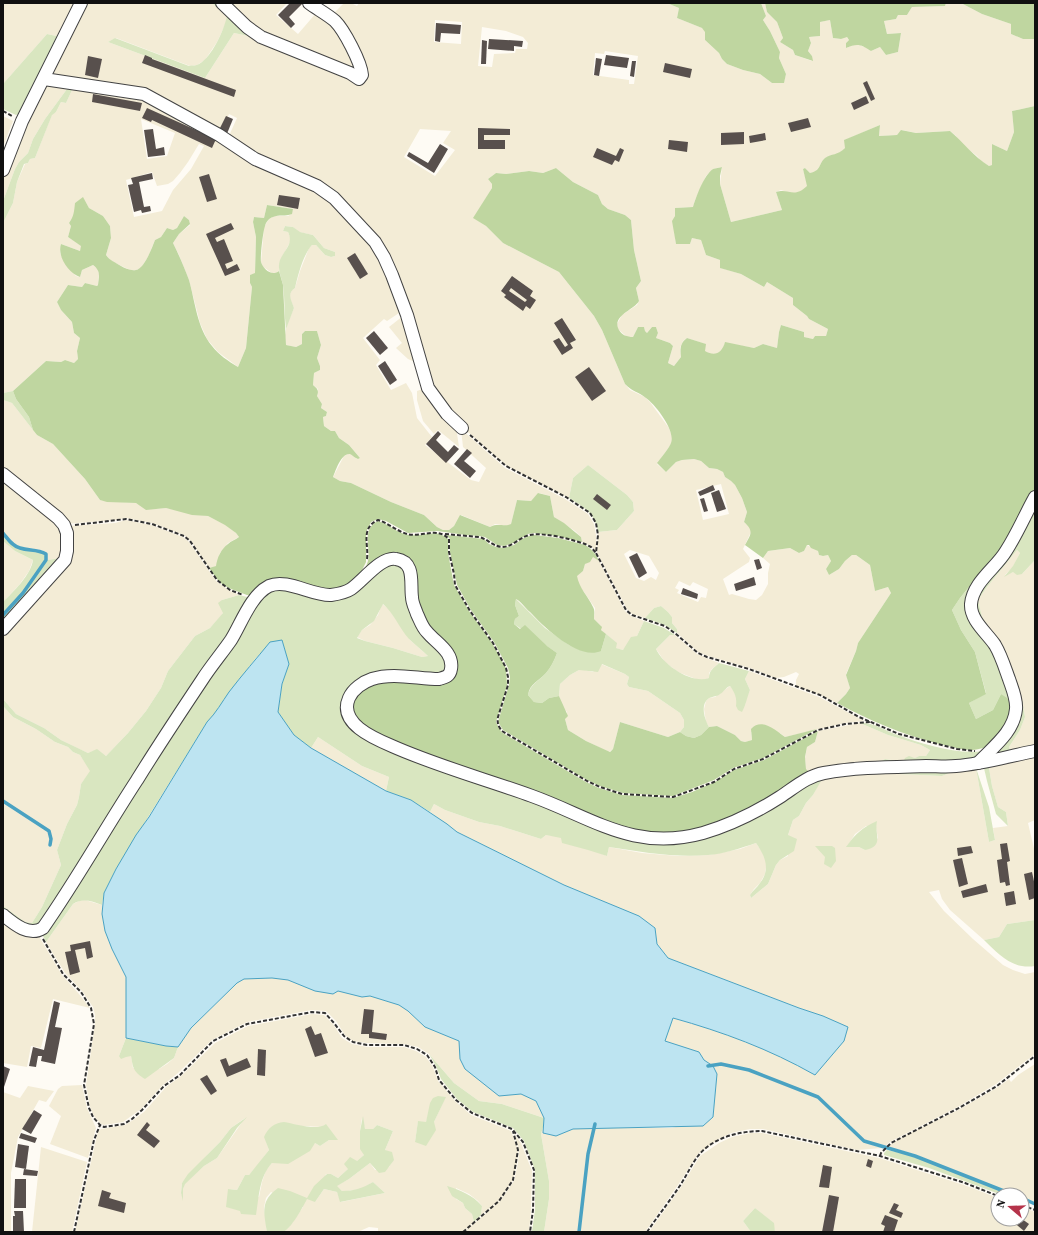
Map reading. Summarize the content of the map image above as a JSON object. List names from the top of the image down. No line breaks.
{"north":"left"}
